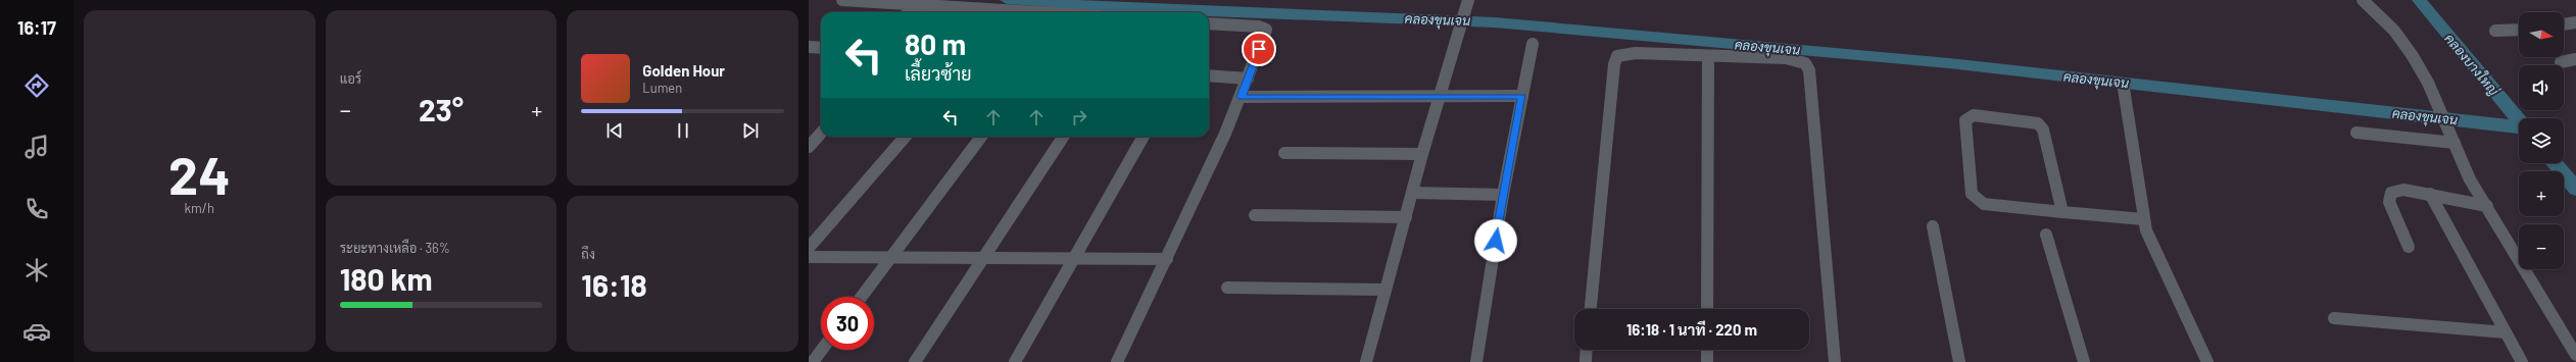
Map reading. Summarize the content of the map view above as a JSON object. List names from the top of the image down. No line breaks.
{"water":["คลองขุนเจน","คลองบางใหญ่"],"north":"right","page":{"tabs":"16:17","tile":[["24","km/h"],"แอร์",["ระยะทางเหลือ · 36%","180 km"],["ถึง","16:18"]],"map_buttons":["+","−"],"turn":["80 m","เลี้ยวซ้าย"],"song":["Golden Hour","Lumen"],"heat":["−","23°","+"],"limit":"30","trip":"16:18 · 1 นาที · 220 m"}}
